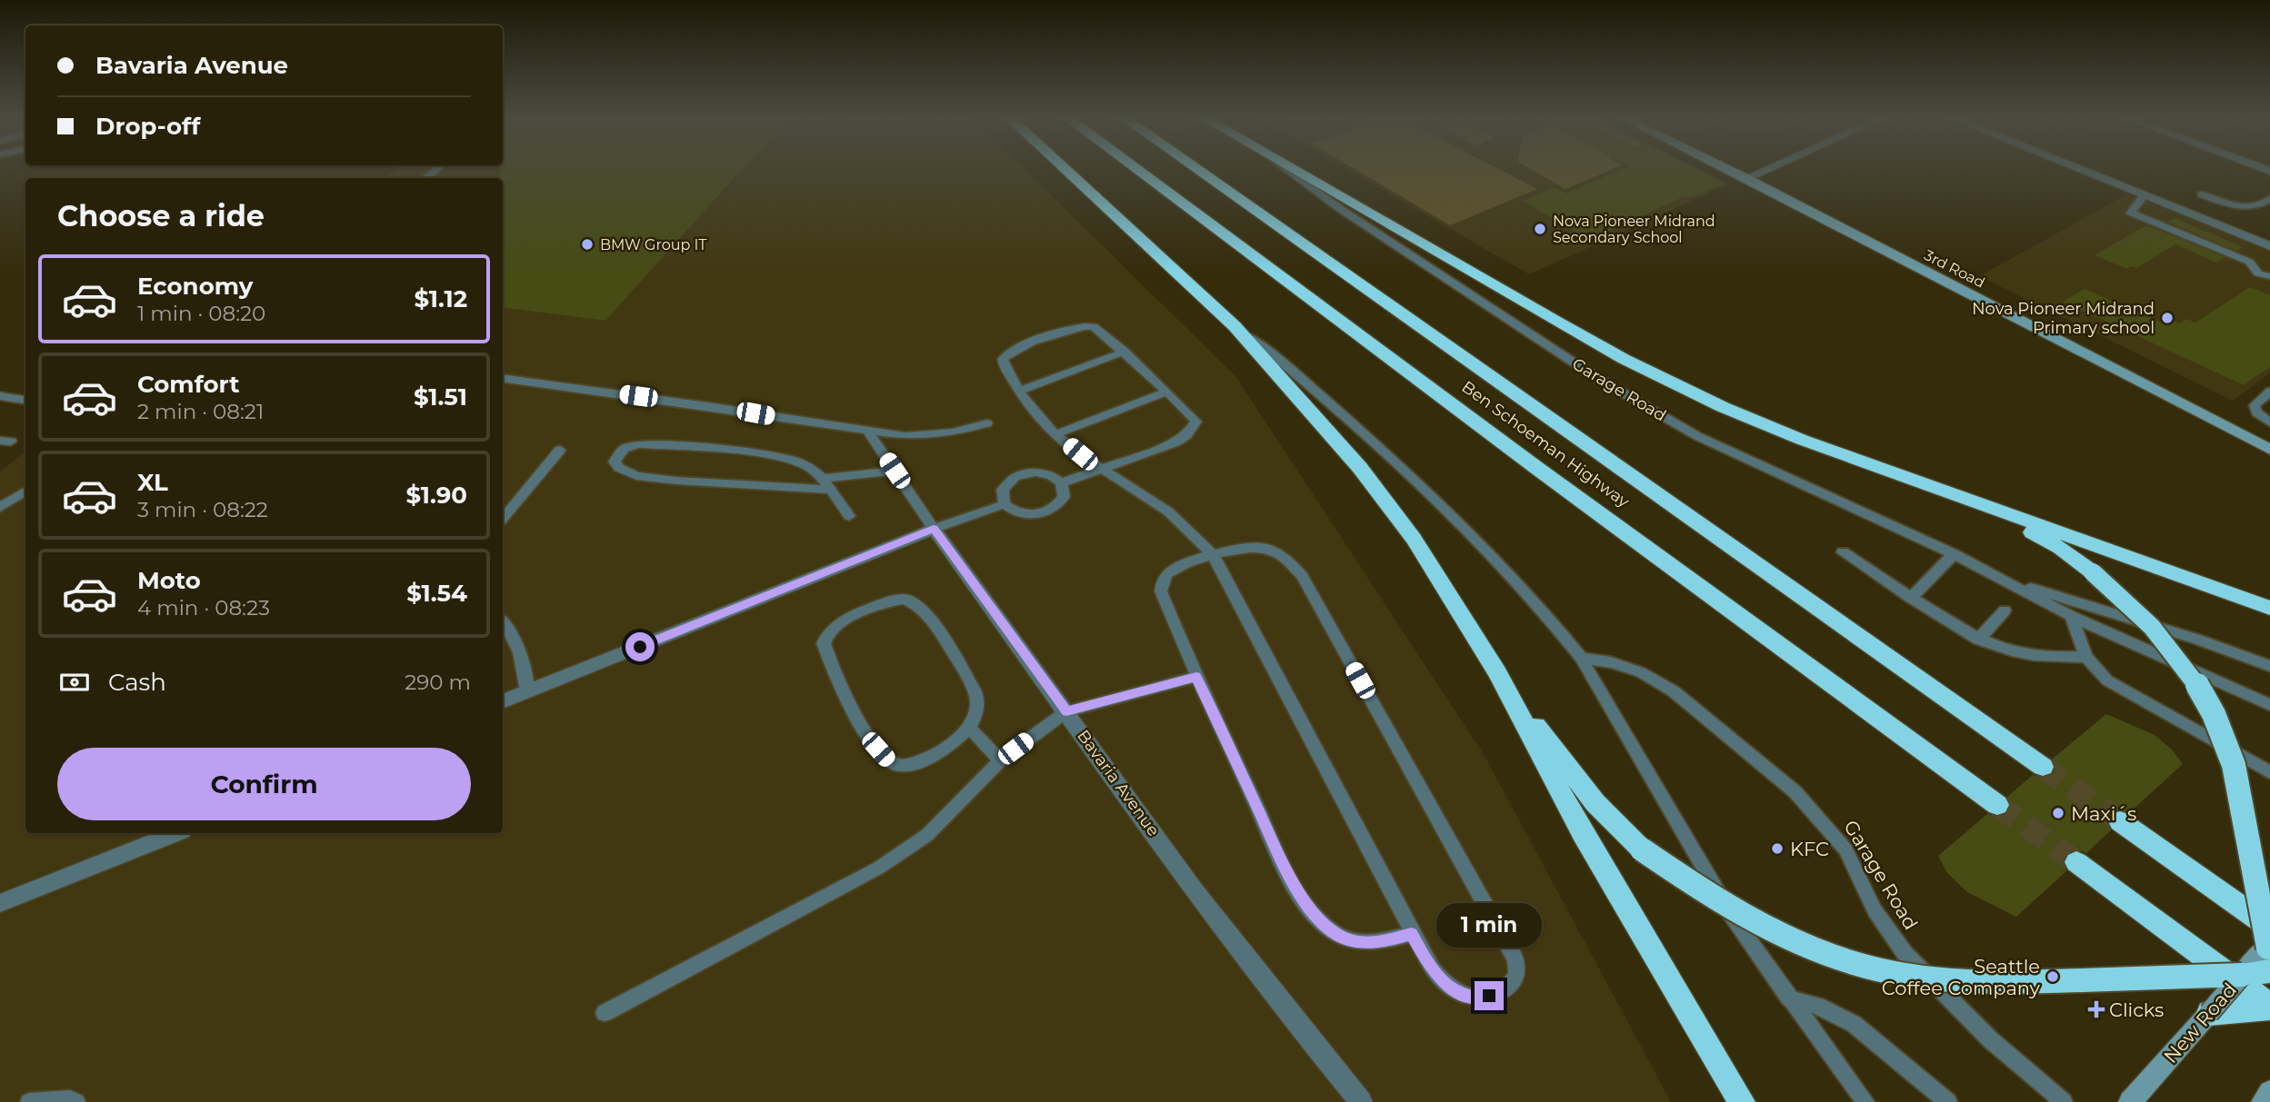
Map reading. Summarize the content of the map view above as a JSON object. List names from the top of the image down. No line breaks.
{"streets":{"highway":["Ben Schoeman Highway"],"street":["3rd Road","Bavaria Avenue","New Road"],"lane":["Garage Road"]},"places":{"other":["Nova Pioneer Midrand Secondary School","BMW Group IT","Nova Pioneer Midrand Primary school","Maxi´s","KFC","Seattle Coffee Company"],"health":["Clicks"]},"page":{"banner":["Bavaria Avenue","Drop-off"],"heading":"Choose a ride","list":[{"name":"Economy","note":"1 min · 08:20","value":"$1.12"},{"name":"Comfort","note":"2 min · 08:21","value":"$1.51"},{"name":"XL","note":"3 min · 08:22","value":"$1.90"},{"name":"Moto","note":"4 min · 08:23","value":"$1.54"}],"pay":["Cash","290 m"],"buttons":"Confirm","bubble":"1 min"}}
